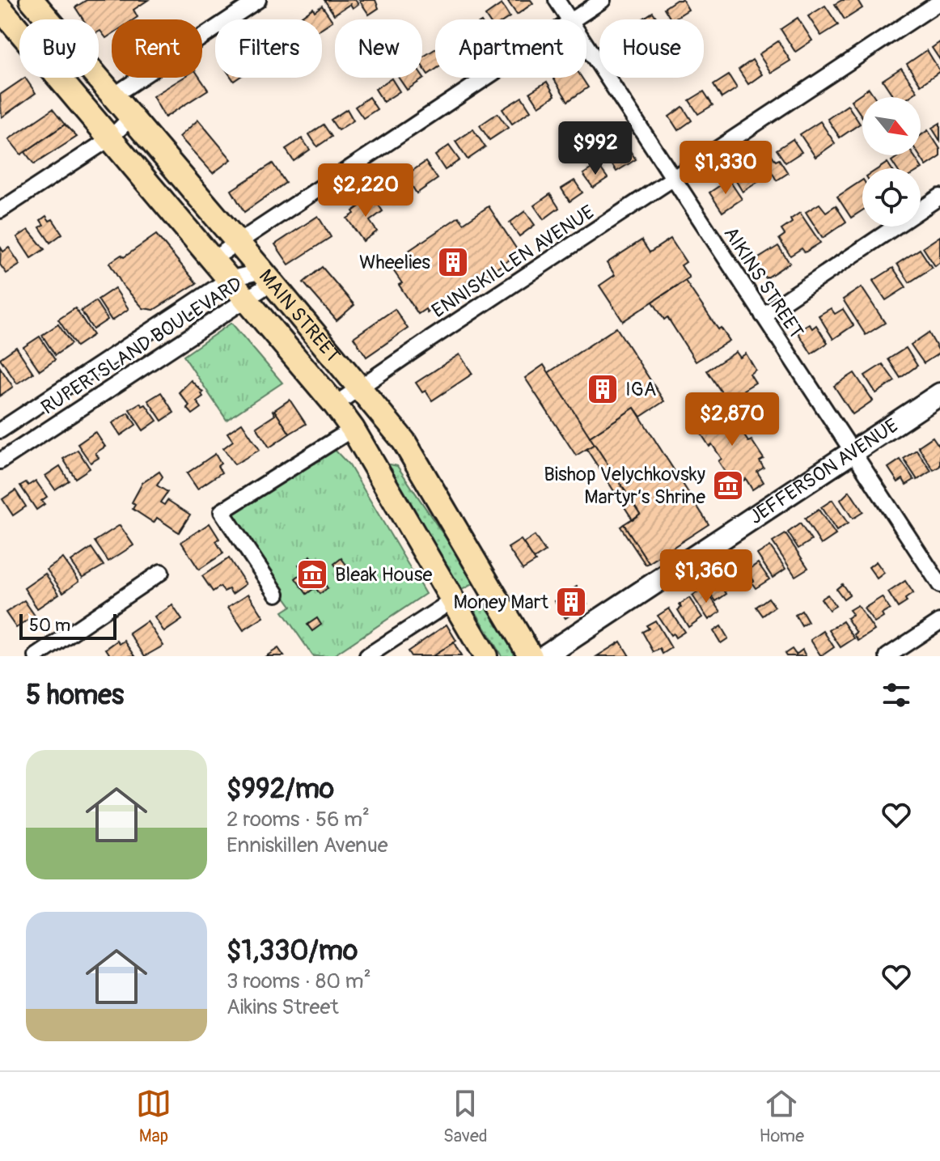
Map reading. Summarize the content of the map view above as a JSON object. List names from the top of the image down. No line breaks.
{"streets":{"main road":["MAIN STREET"],"street":["ENNISKILLEN AVENUE","AIKINS STREET","RUPERTSLAND BOULEVARD","JEFFERSON AVENUE"]},"crossings":[["ENNISKILLEN AVENUE","AIKINS STREET"],["ENNISKILLEN AVENUE","MAIN STREET"],["AIKINS STREET","JEFFERSON AVENUE"],["MAIN STREET","RUPERTSLAND BOULEVARD"]],"places":{"building":["Wheelies","IGA","Money Mart"],"museum":["Bishop Velychkovsky Martyr’s Shrine","Bleak House"]},"scale_bar":"50 m","north":"bottom right","page":{"chip":["Buy","Rent","Filters","New","Apartment","House"],"price":["$992","$1,330","$2,220","$2,870","$1,360"],"scale":"50 m","heading":"5 homes","list":[{"name":"$992/mo","note":"2 rooms · 56 m² · Enniskillen Avenue"},{"name":"$1,330/mo","note":"3 rooms · 80 m² · Aikins Street"}],"tabs":["Map","Saved","Home"]}}
